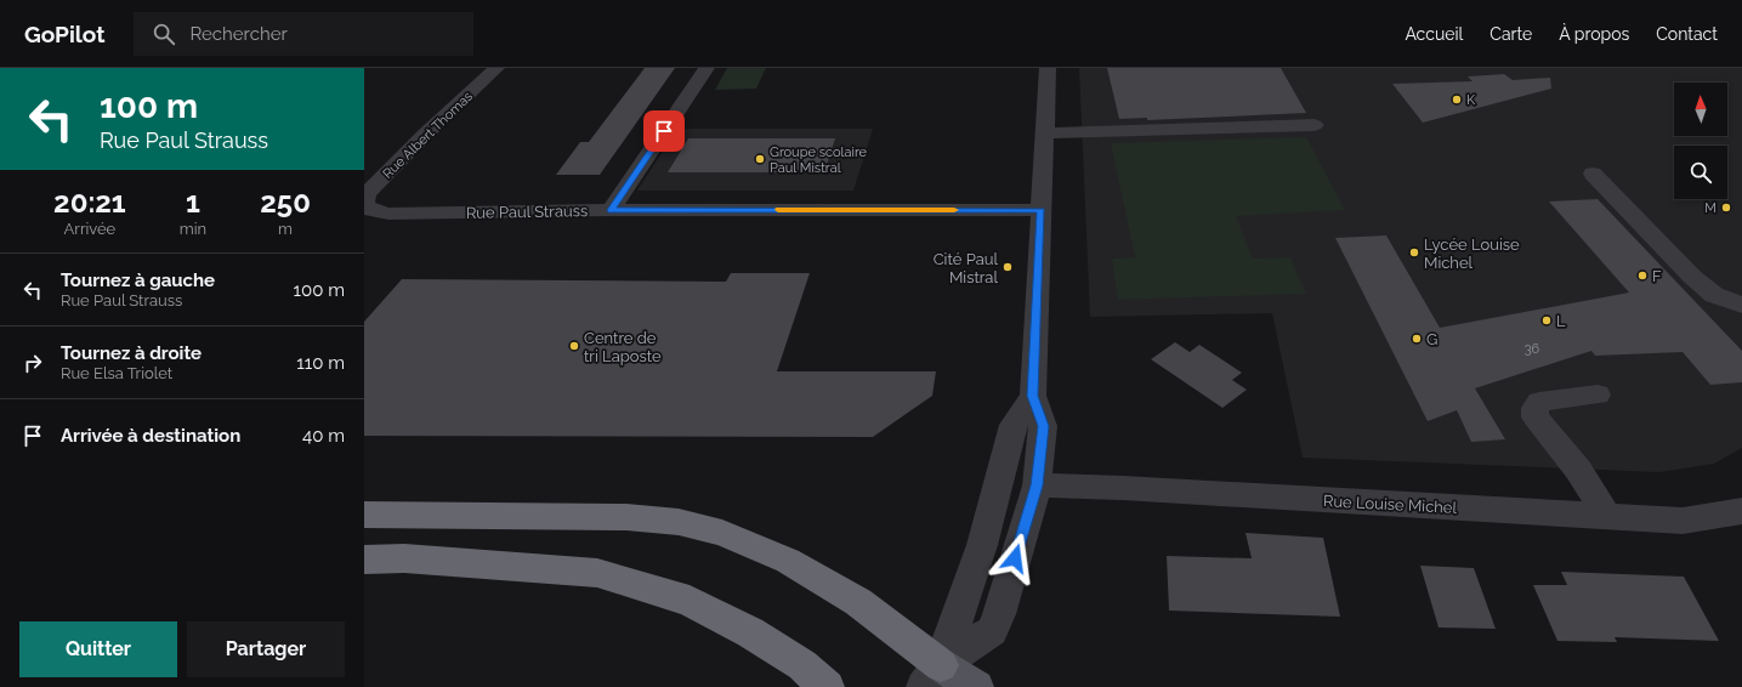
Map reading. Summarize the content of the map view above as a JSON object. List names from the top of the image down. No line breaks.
{"streets":{"street":["Rue Albert Thomas","Rue Paul Strauss","Rue Louise Michel"]},"crossings":[["Rue Albert Thomas","Rue Paul Strauss"]],"places":["K","Groupe scolaire Paul Mistral","M","Lycée Louise Michel","Cité Paul Mistral","F","L","G","Centre de tri Laposte"],"house_numbers":["36"],"north":"top","page":{"header":"GoPilot","search":"Rechercher","nav":["Accueil","Carte","À propos","Contact"],"turn":["100 m","Rue Paul Strauss"],"eta":["20:21","Arrivée","1","min","250","m"],"list":[{"name":"Tournez à gauche","note":"Rue Paul Strauss","value":"100 m"},{"name":"Tournez à droite","note":"Rue Elsa Triolet","value":"110 m"},{"name":"Arrivée à destination","value":"40 m"}],"buttons":["Quitter","Partager"]}}
